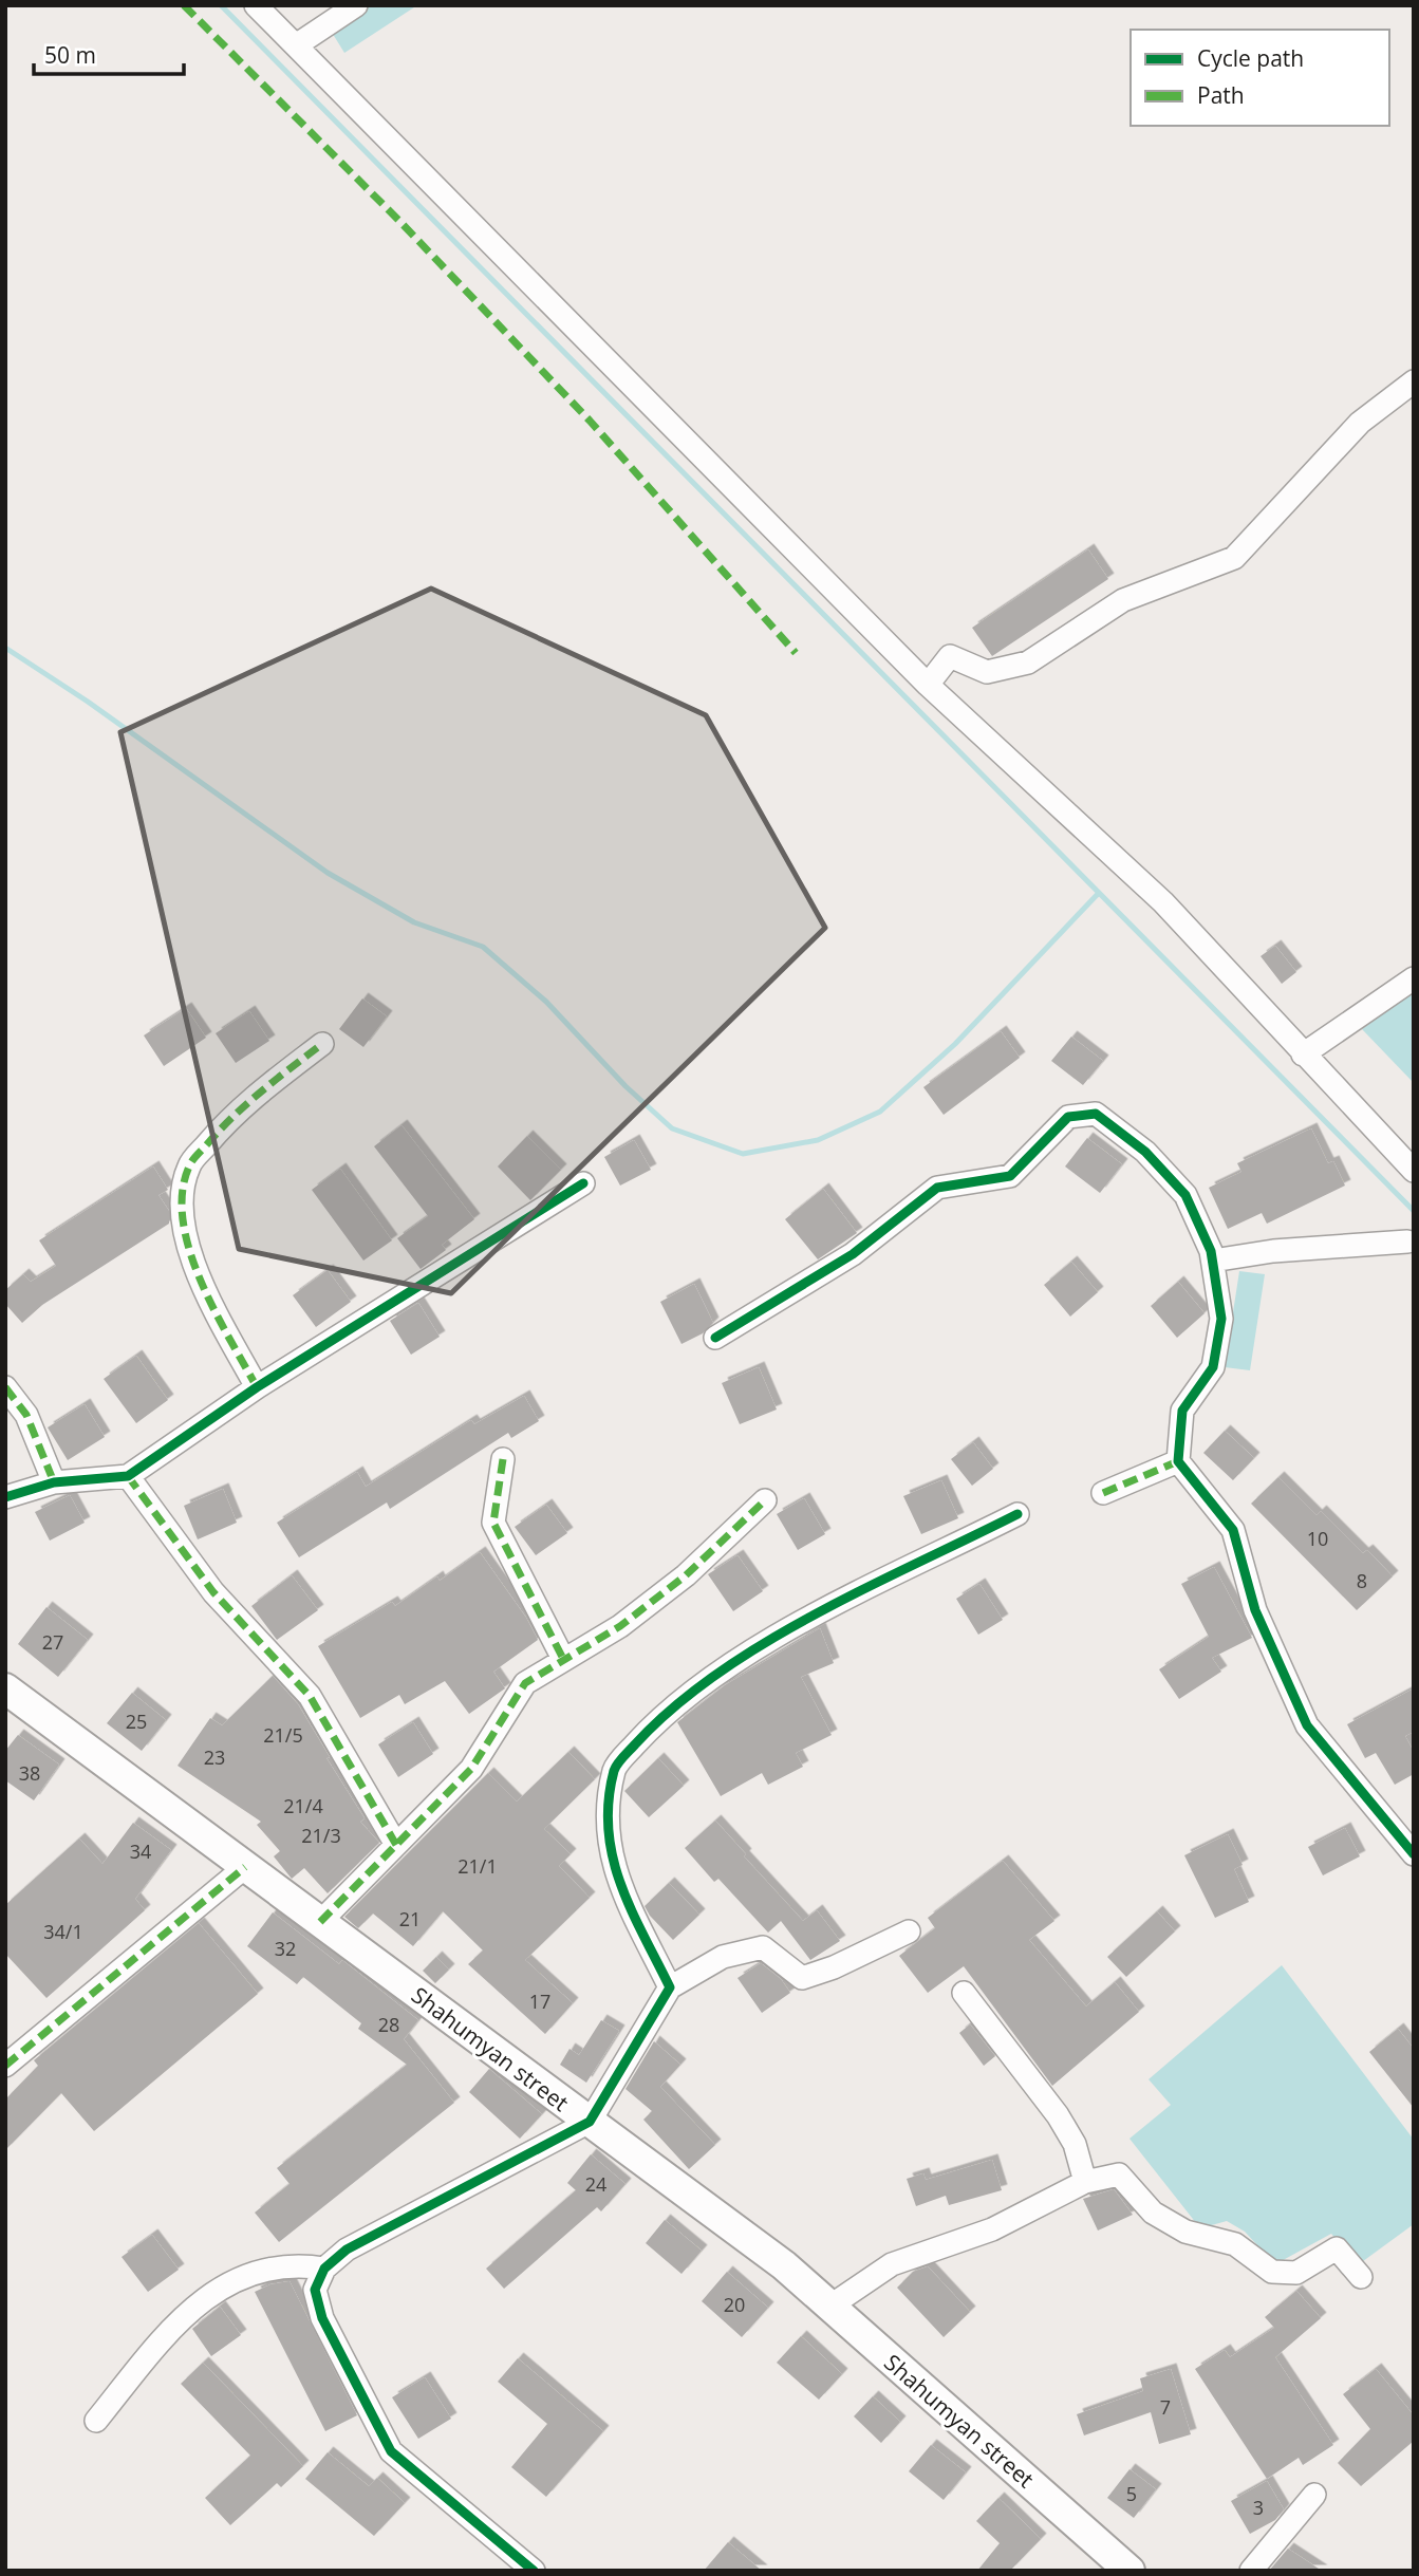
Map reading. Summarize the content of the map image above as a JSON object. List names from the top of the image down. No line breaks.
{"streets":{"main road":["Shahumyan street"]},"house_numbers":["10","8","27","25","21/5","23","38","21/4","21/3","34","21/1","21","34/1","32","17","28","24","20","7","5","3"],"legend":["Cycle path","Path"],"scale_bar":"50 m"}
